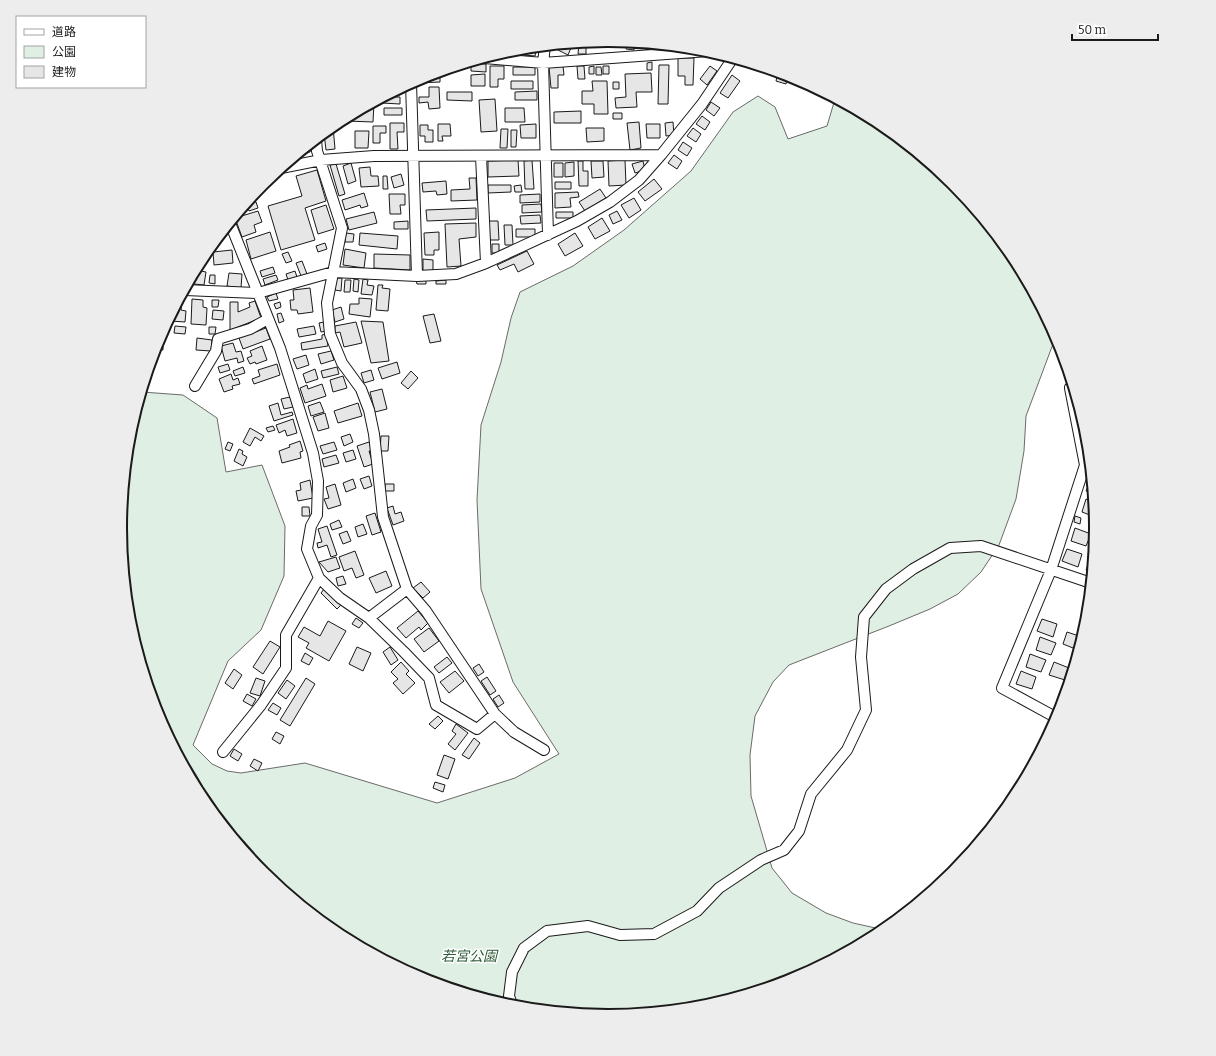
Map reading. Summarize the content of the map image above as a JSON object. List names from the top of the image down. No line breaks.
{"parks":["若宮公園"],"legend":["道路","公園","建物"],"scale_bar":"50 m"}
